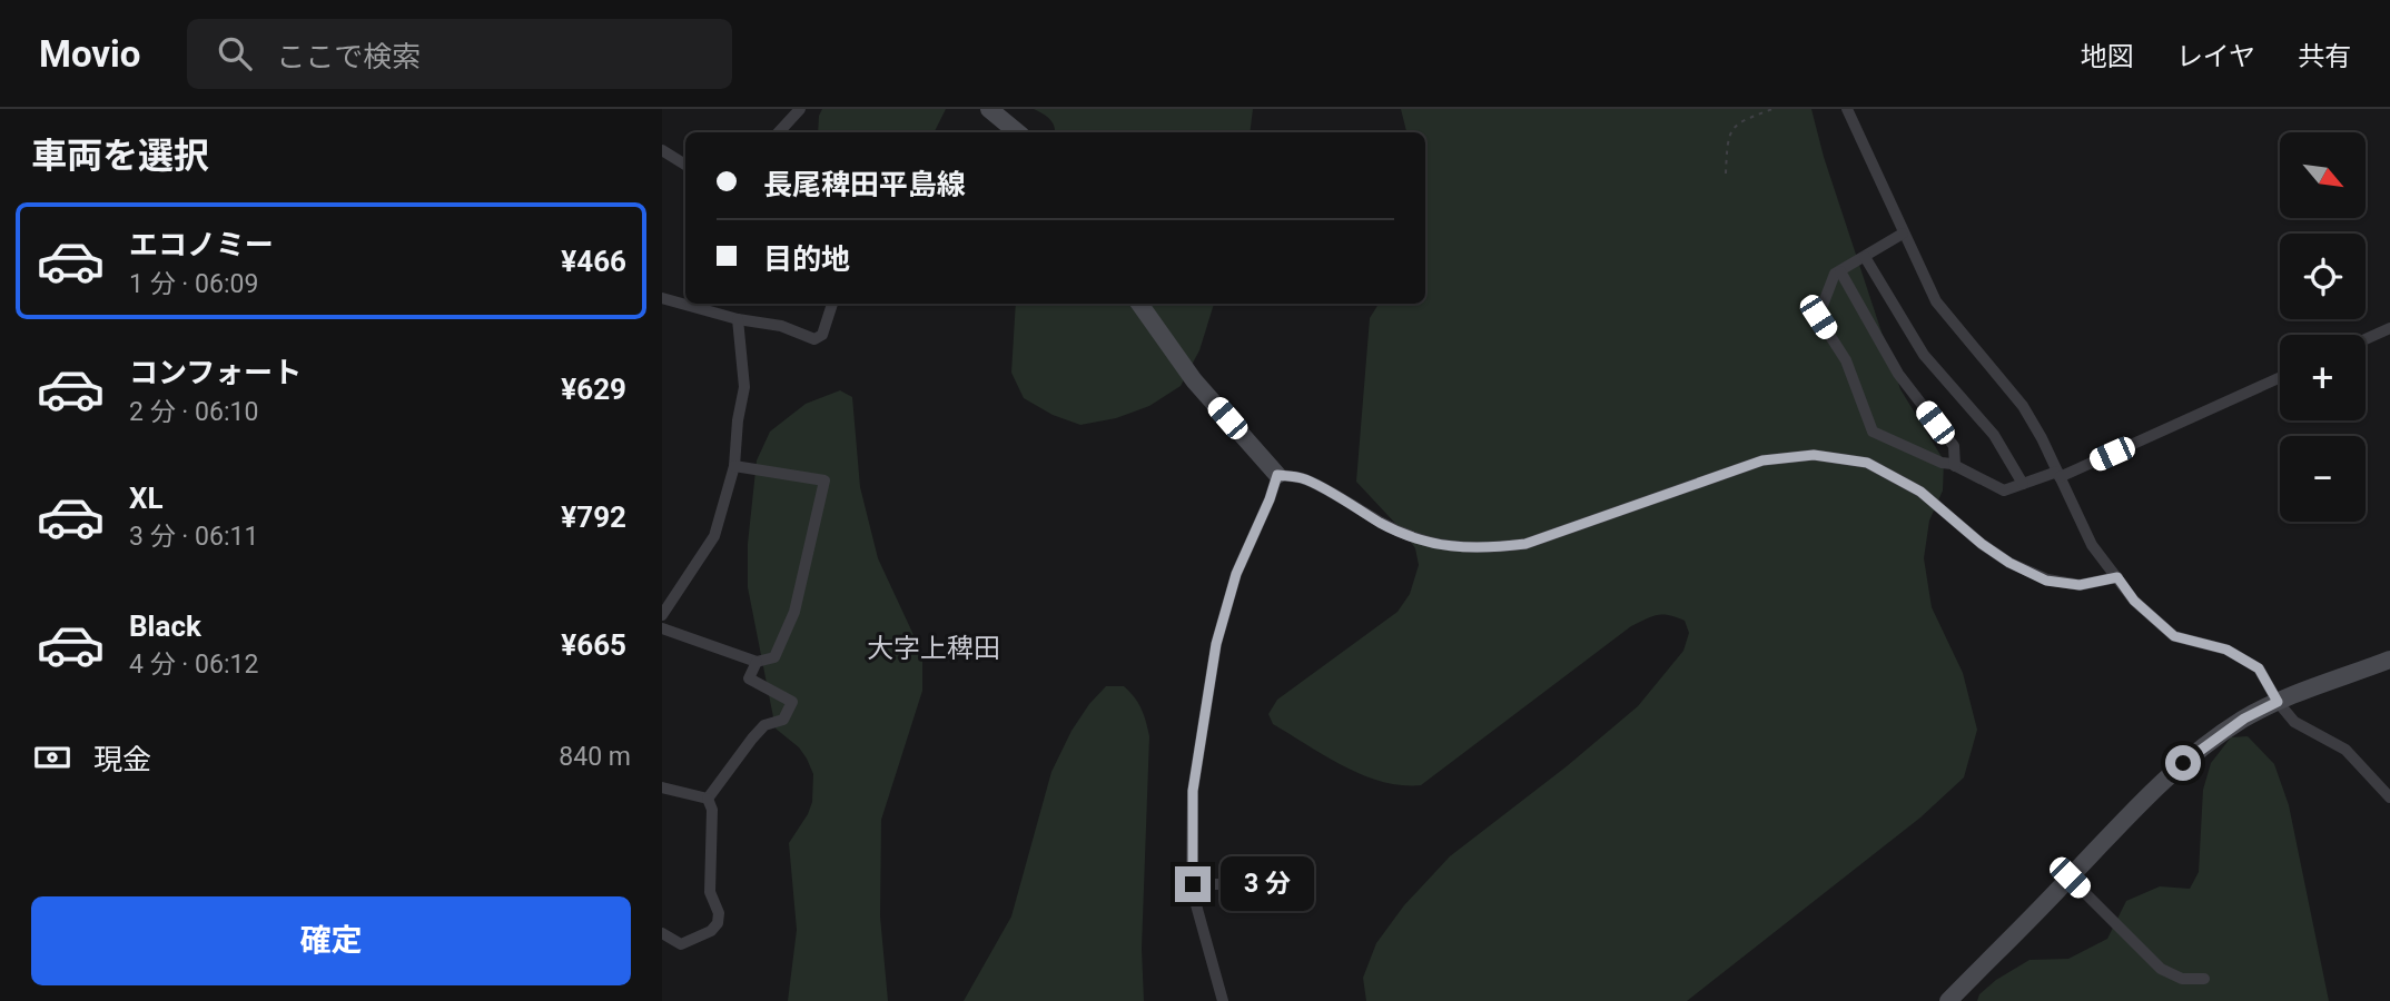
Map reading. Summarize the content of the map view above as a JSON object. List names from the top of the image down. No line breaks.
{"districts":["大字上稗田"],"north":"bottom right","page":{"header":"Movio","search":"ここで検索","nav":["地図","レイヤ","共有"],"heading":"車両を選択","map_buttons":["+","−"],"banner":["長尾稗田平島線","目的地"],"list":[{"name":"エコノミー","note":"1 分 · 06:09","value":"¥466"},{"name":"コンフォート","note":"2 分 · 06:10","value":"¥629"},{"name":"XL","note":"3 分 · 06:11","value":"¥792"},{"name":"Black","note":"4 分 · 06:12","value":"¥665"}],"pay":["現金","840 m"],"bubble":"3 分","buttons":"確定"}}
